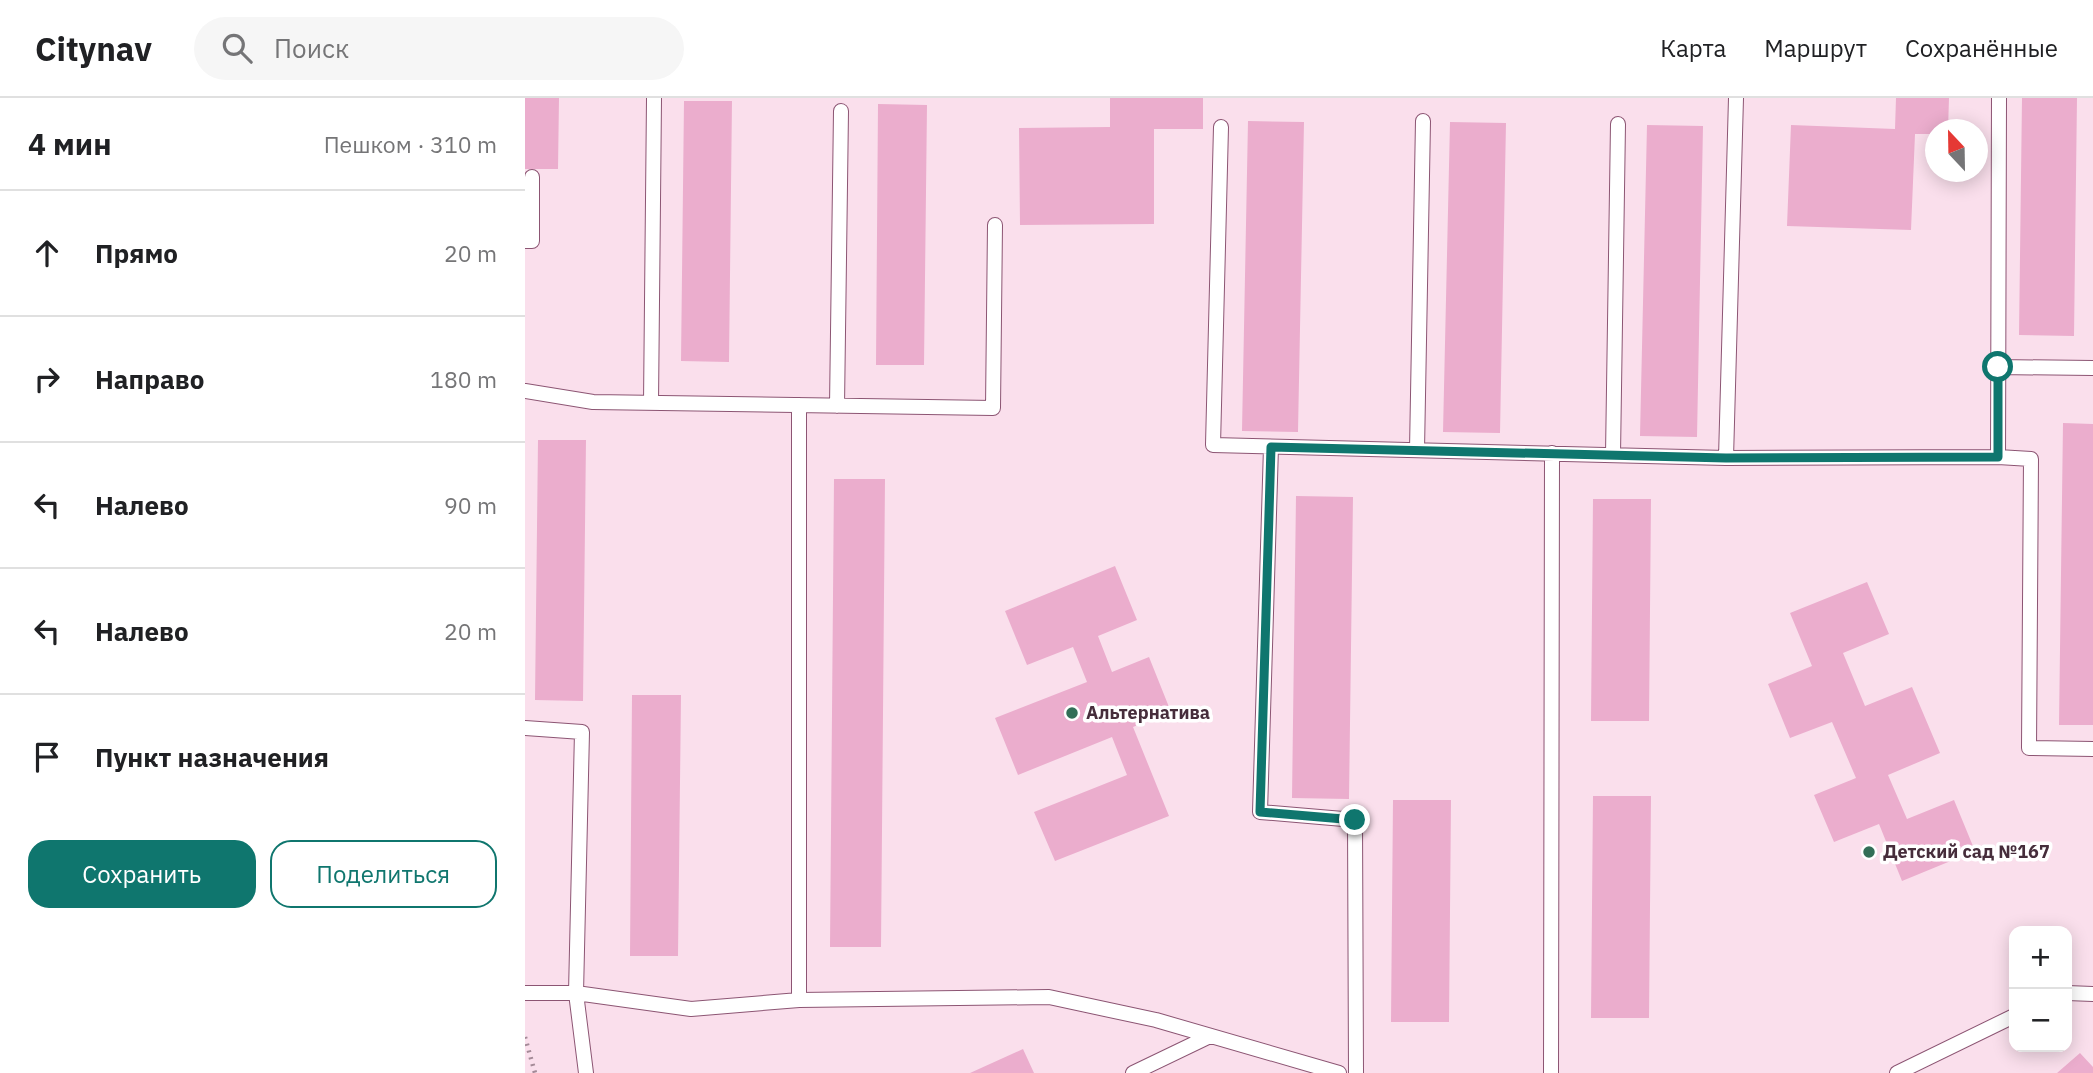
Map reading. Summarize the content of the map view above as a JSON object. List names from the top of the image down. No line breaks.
{"places":["Альтернатива","Детский сад №167"],"north":"top","page":{"header":"Citynav","search":"Поиск","nav":["Карта","Маршрут","Сохранённые"],"heading":["4 мин","Пешком · 310 m"],"list":[["Прямо","20 m"],["Направо","180 m"],["Налево","90 m"],["Налево","20 m"],"Пункт назначения"],"buttons":["Сохранить","Поделиться"],"map_buttons":["+","−"]}}
